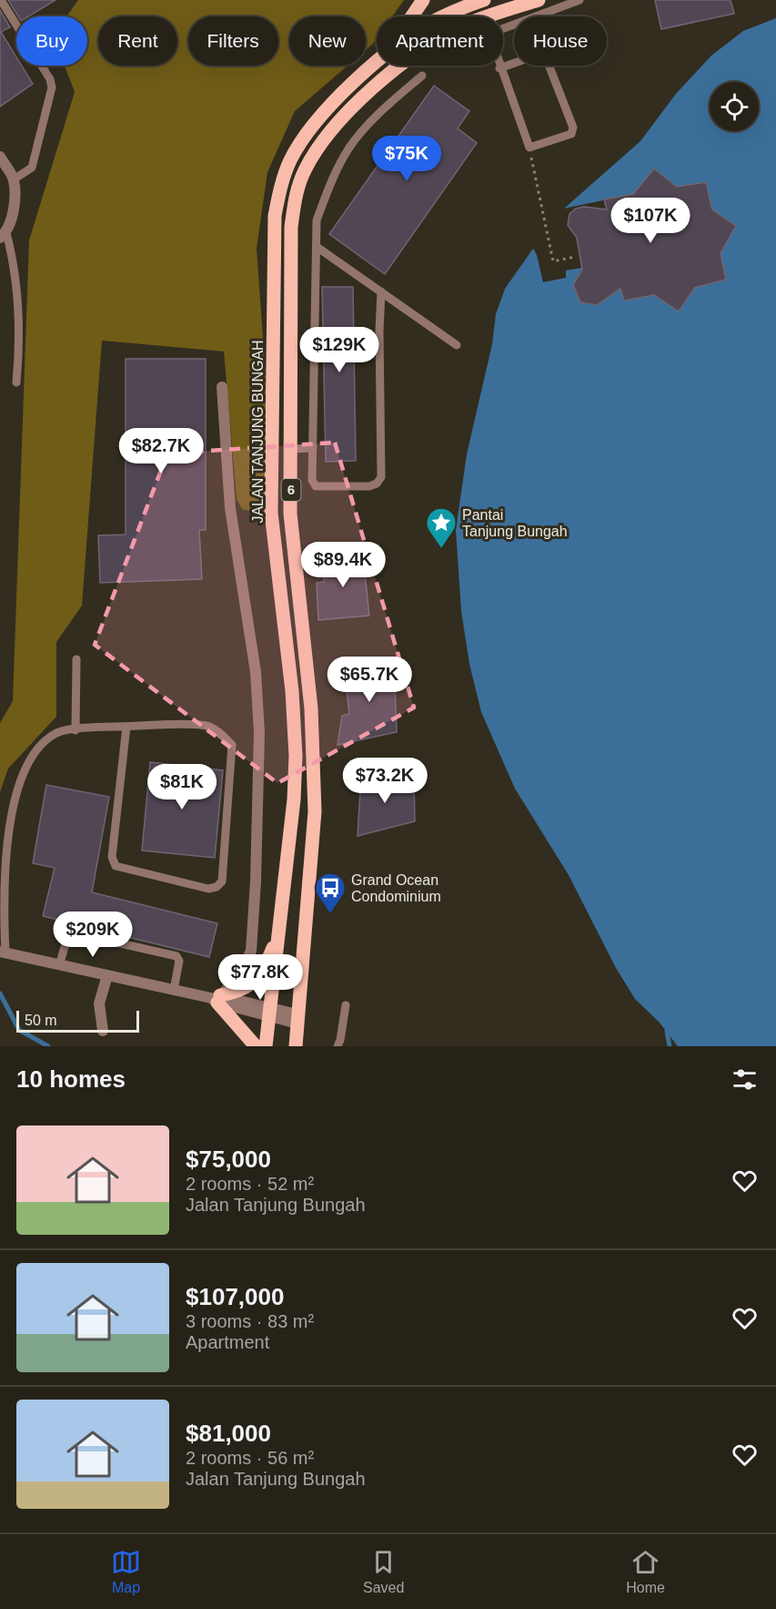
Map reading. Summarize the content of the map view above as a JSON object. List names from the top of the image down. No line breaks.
{"streets":{"main road":["JALAN TANJUNG BUNGAH","6"]},"places":{"place":["Pantai Tanjung Bungah"],"bus stop":["Grand Ocean Condominium"]},"scale_bar":"50 m","page":{"chip":["Buy","Rent","Filters","New","Apartment","House"],"price":["$75K","$107K","$129K","$82.7K","$89.4K","$65.7K","$73.2K","$81K","$209K","$77.8K"],"scale":"50 m","heading":"10 homes","list":[{"name":"$75,000","note":"2 rooms · 52 m² · Jalan Tanjung Bungah"},{"name":"$107,000","note":"3 rooms · 83 m² · Apartment"},{"name":"$81,000","note":"2 rooms · 56 m² · Jalan Tanjung Bungah"}],"tabs":["Map","Saved","Home"]}}
